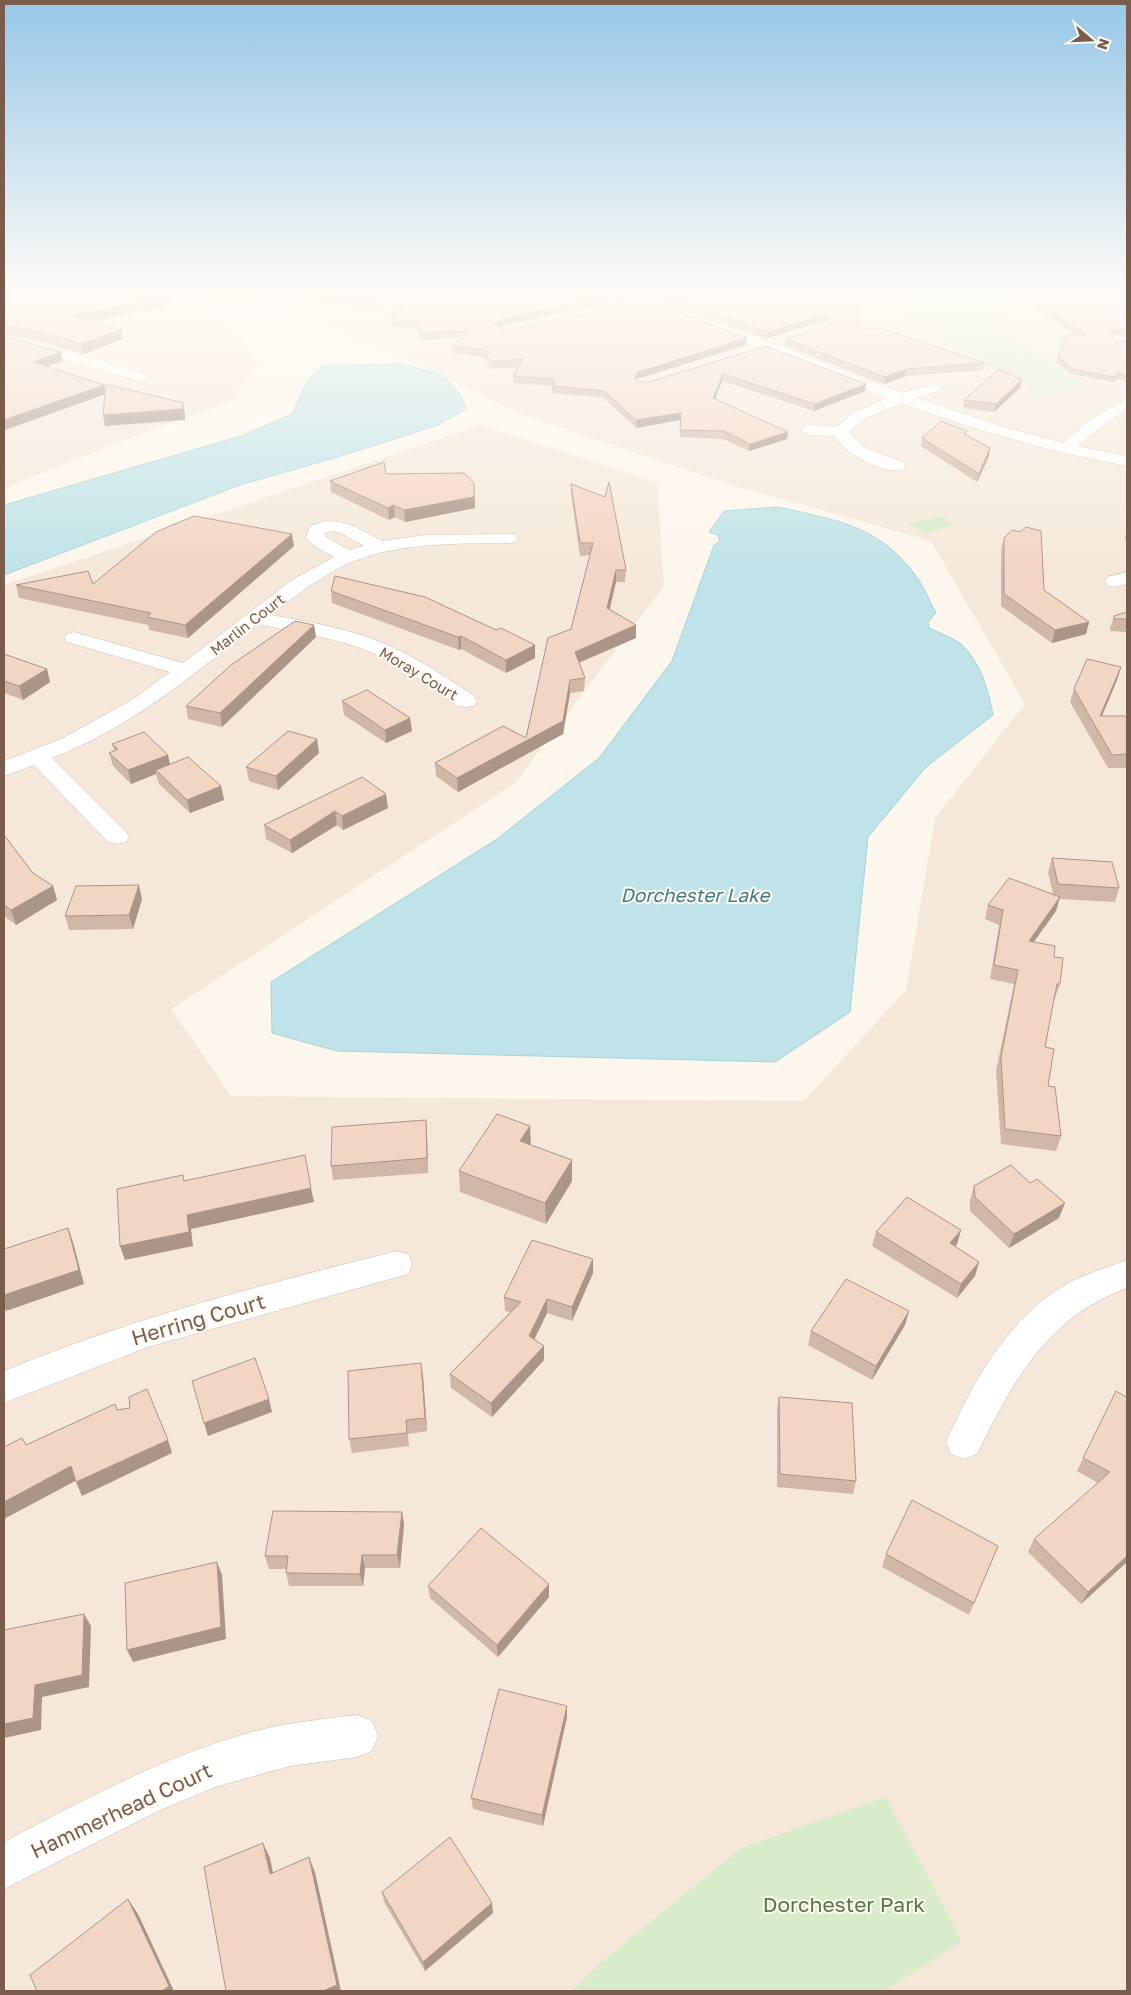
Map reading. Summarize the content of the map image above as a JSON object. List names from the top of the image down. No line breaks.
{"streets":{"street":["Marlin Court","Moray Court","Herring Court","Hammerhead Court"]},"crossings":[["Marlin Court","Moray Court"]],"water":["Dorchester Lake"],"parks":["Dorchester Park"],"north":"right"}
